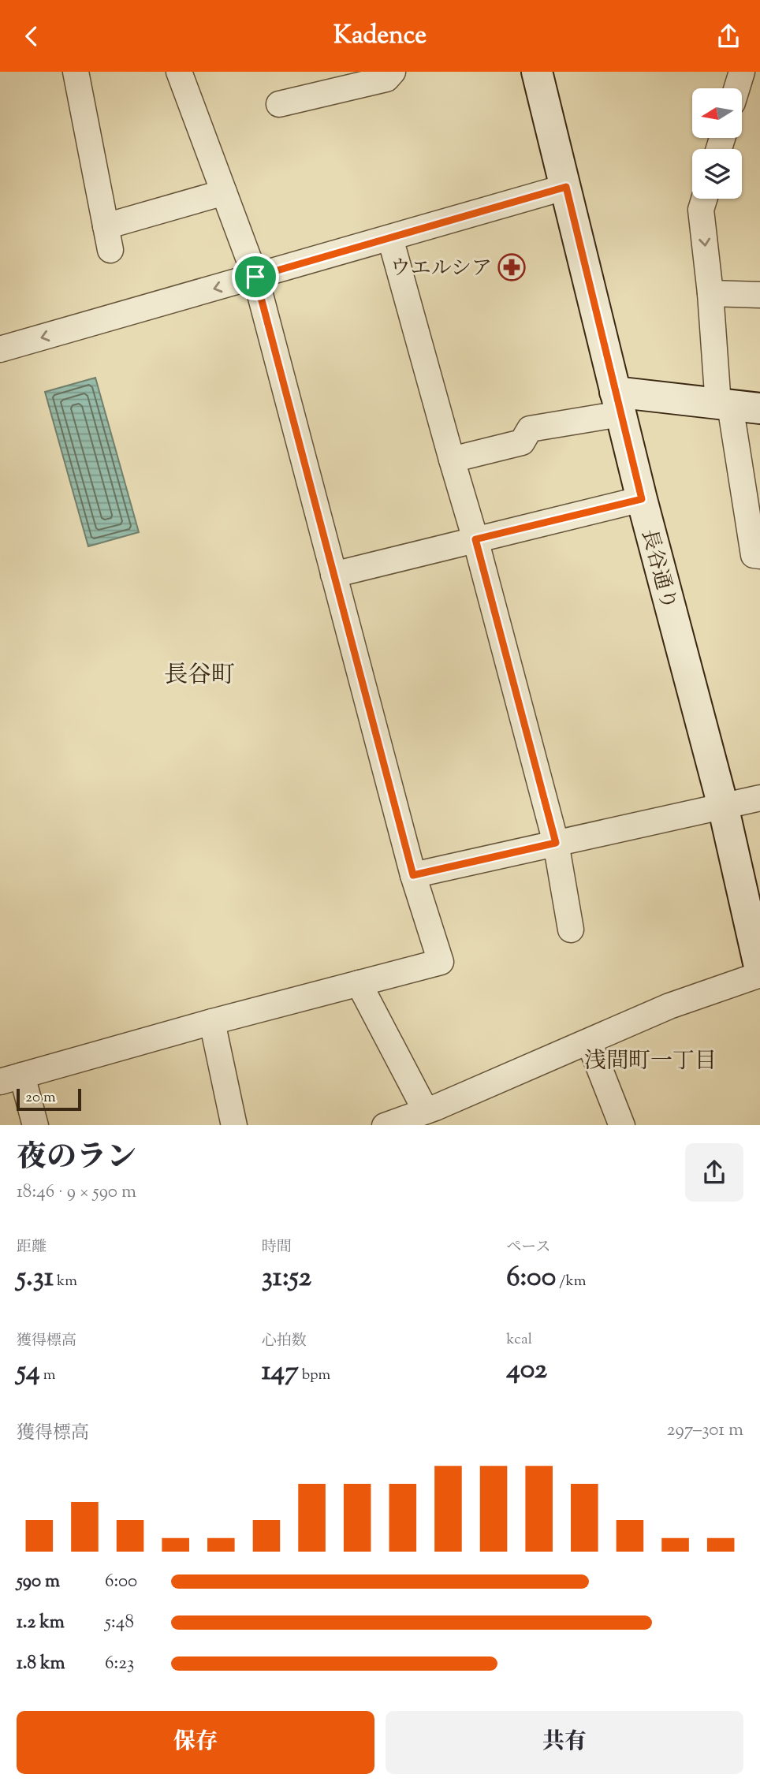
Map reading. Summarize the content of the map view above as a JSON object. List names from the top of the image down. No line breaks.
{"streets":{"street":["長谷通り"]},"districts":["長谷町","浅間町一丁目"],"places":{"pharmacy":["ウエルシア"]},"scale_bar":"20 m","north":"left","page":{"header":"Kadence","scale":"20 m","heading":["夜のラン","18:46 · 9 × 590 m"],"stats":[["距離","5.31 km"],["時間","31:52"],["ペース","6:00 /km"],["獲得標高","54 m"],["心拍数","147 bpm"],["kcal","402"]],"chart":["獲得標高","297–301 m"],"list":[{"name":"590 m","note":"6:00"},{"name":"1.2 km","note":"5:48"},{"name":"1.8 km","note":"6:23"}],"buttons":["保存","共有"]}}
